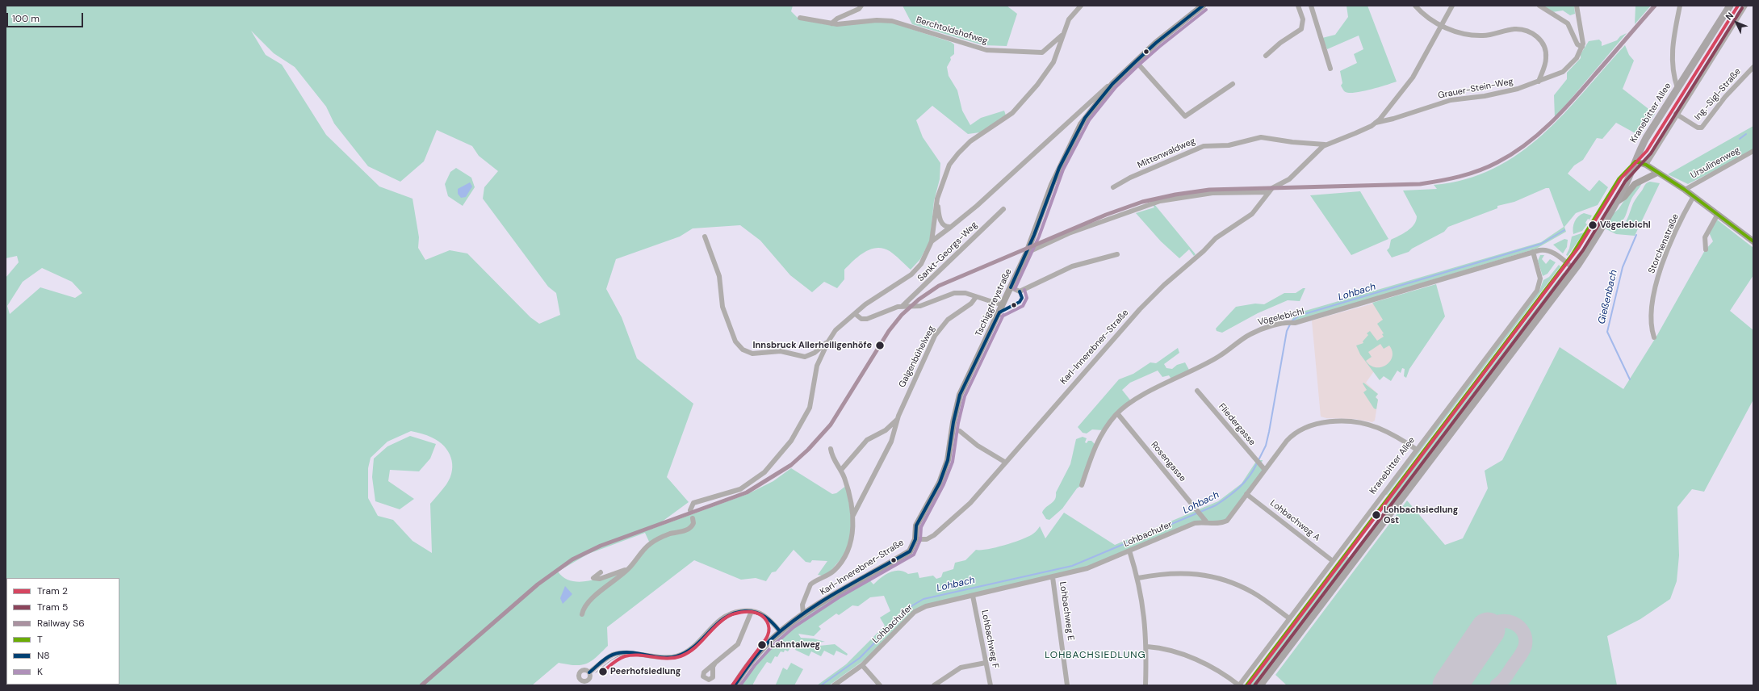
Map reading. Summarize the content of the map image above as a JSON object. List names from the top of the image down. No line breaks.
{"streets":{"main road":["Kranebitter Allee"],"street":["Berchtoldshofweg","Grauer-Stein-Weg","Ing.-Sigl-Straße","Mittenwaldweg","Ursulinenweg","Storchenstraße","Sankt-Georgs-Weg","Tschiggfreystraße","Vögelebichl","Karl-Innerebner-Straße","Galgenbühelweg","Fliedergasse","Rosengasse","Lohbachweg A","Lohbachufer","Lohbachweg E","Lohbachweg F"]},"crossings":[["Grauer-Stein-Weg","Karl-Innerebner-Straße"],["Kranebitter Allee","Vögelebichl"],["Kranebitter Allee","Lohbachweg A"],["Kranebitter Allee","Lohbachufer"],["Mittenwaldweg","Karl-Innerebner-Straße"],["Sankt-Georgs-Weg","Tschiggfreystraße"],["Sankt-Georgs-Weg","Galgenbühelweg"],["Tschiggfreystraße","Karl-Innerebner-Straße"],["Vögelebichl","Rosengasse"],["Fliedergasse","Lohbachufer"],["Rosengasse","Lohbachufer"],["Lohbachweg A","Lohbachufer"],["Lohbachufer","Lohbachweg E"],["Lohbachufer","Lohbachweg F"]],"districts":["LOHBACHSIEDLUNG"],"water":["Lohbach","Gießenbach"],"places":["Vögelebichl","Innsbruck Allerheiligenhöfe","Lohbachsiedlung Ost","Lahntalweg","Peerhofsiedlung"],"lines":["tram line 2","rail line S6","transit line N8","tram line 5","transit line K","transit line T"],"legend":["Tram 2","Tram 5","Railway S6","T","N8","K"],"scale_bar":"100 m","north":"top left"}
